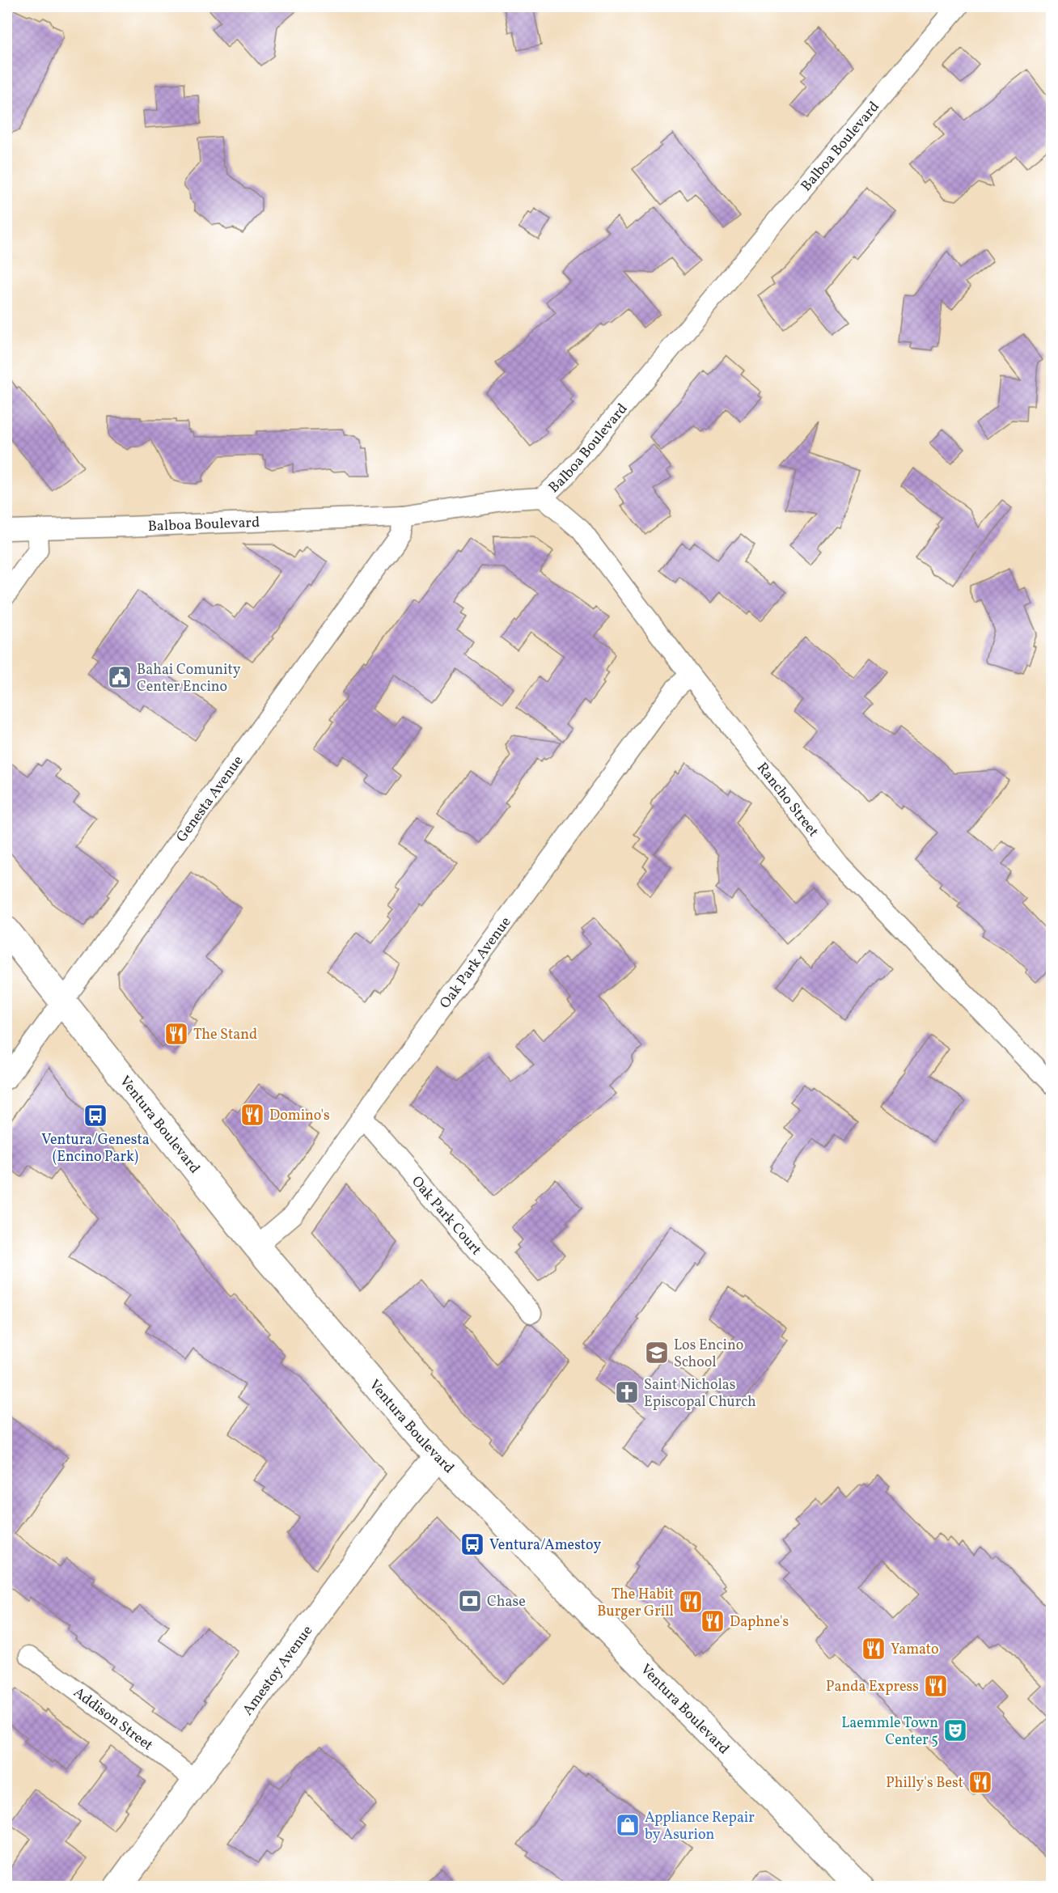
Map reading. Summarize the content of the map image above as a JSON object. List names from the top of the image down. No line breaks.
{"streets":{"main road":["Ventura Boulevard","Amestoy Avenue"],"street":["Balboa Boulevard","Rancho Street","Genesta Avenue","Oak Park Avenue","Oak Park Court","Addison Street"]},"crossings":[["Balboa Boulevard","Rancho Street"],["Balboa Boulevard","Genesta Avenue"],["Rancho Street","Oak Park Avenue"],["Genesta Avenue","Ventura Boulevard"],["Oak Park Avenue","Ventura Boulevard"],["Oak Park Avenue","Oak Park Court"],["Ventura Boulevard","Amestoy Avenue"],["Amestoy Avenue","Addison Street"]],"places":{"public building":["Bahai Comunity Center Encino"],"restaurant":["The Stand","Domino's","The Habit Burger Grill","Daphne's","Yamato","Panda Express","Philly's Best"],"bus stop":["Ventura/Genesta (Encino Park)","Ventura/Amestoy"],"school or university":["Los Encino School"],"church":["Saint Nicholas Episcopal Church"],"bank":["Chase"],"theatre":["Laemmle Town Center 5"],"shop":["Appliance Repair by Asurion"]}}
